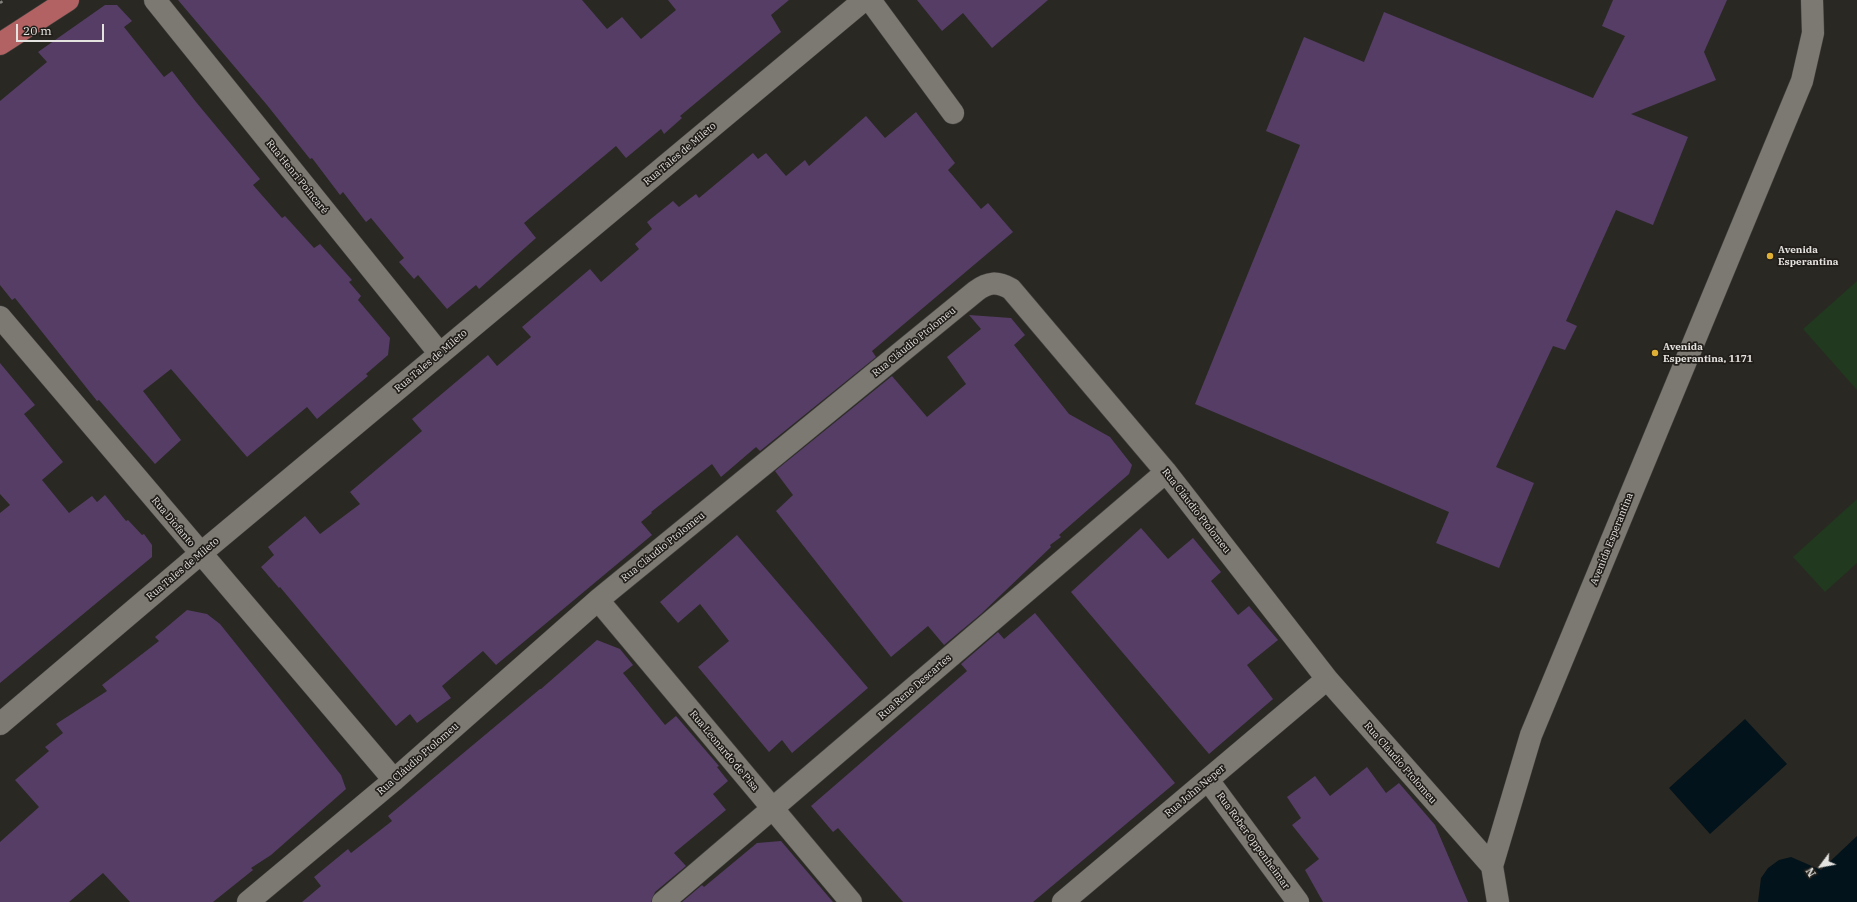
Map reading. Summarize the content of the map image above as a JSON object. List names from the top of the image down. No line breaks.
{"streets":{"street":["Rua Tales de Mileto","Rua Henri Poincaré","Rua Cláudio Ptolomeu","Rua Diofanto","Avenida Esperantina","Rua Rene Descartes","Rua Leonardo de Pisa","Rua John Neper","Rua Rober Oppenheimar"]},"crossings":[["Rua Tales de Mileto","Rua Henri Poincaré"],["Rua Tales de Mileto","Rua Diofanto"],["Rua Cláudio Ptolomeu","Rua Diofanto"],["Rua Cláudio Ptolomeu","Avenida Esperantina"],["Rua Cláudio Ptolomeu","Rua Rene Descartes"],["Rua Cláudio Ptolomeu","Rua Leonardo de Pisa"],["Rua Cláudio Ptolomeu","Rua John Neper"],["Rua Rene Descartes","Rua Leonardo de Pisa"],["Rua John Neper","Rua Rober Oppenheimar"]],"places":["Avenida Esperantina","Avenida Esperantina, 1171"],"scale_bar":"20 m","north":"bottom left"}
